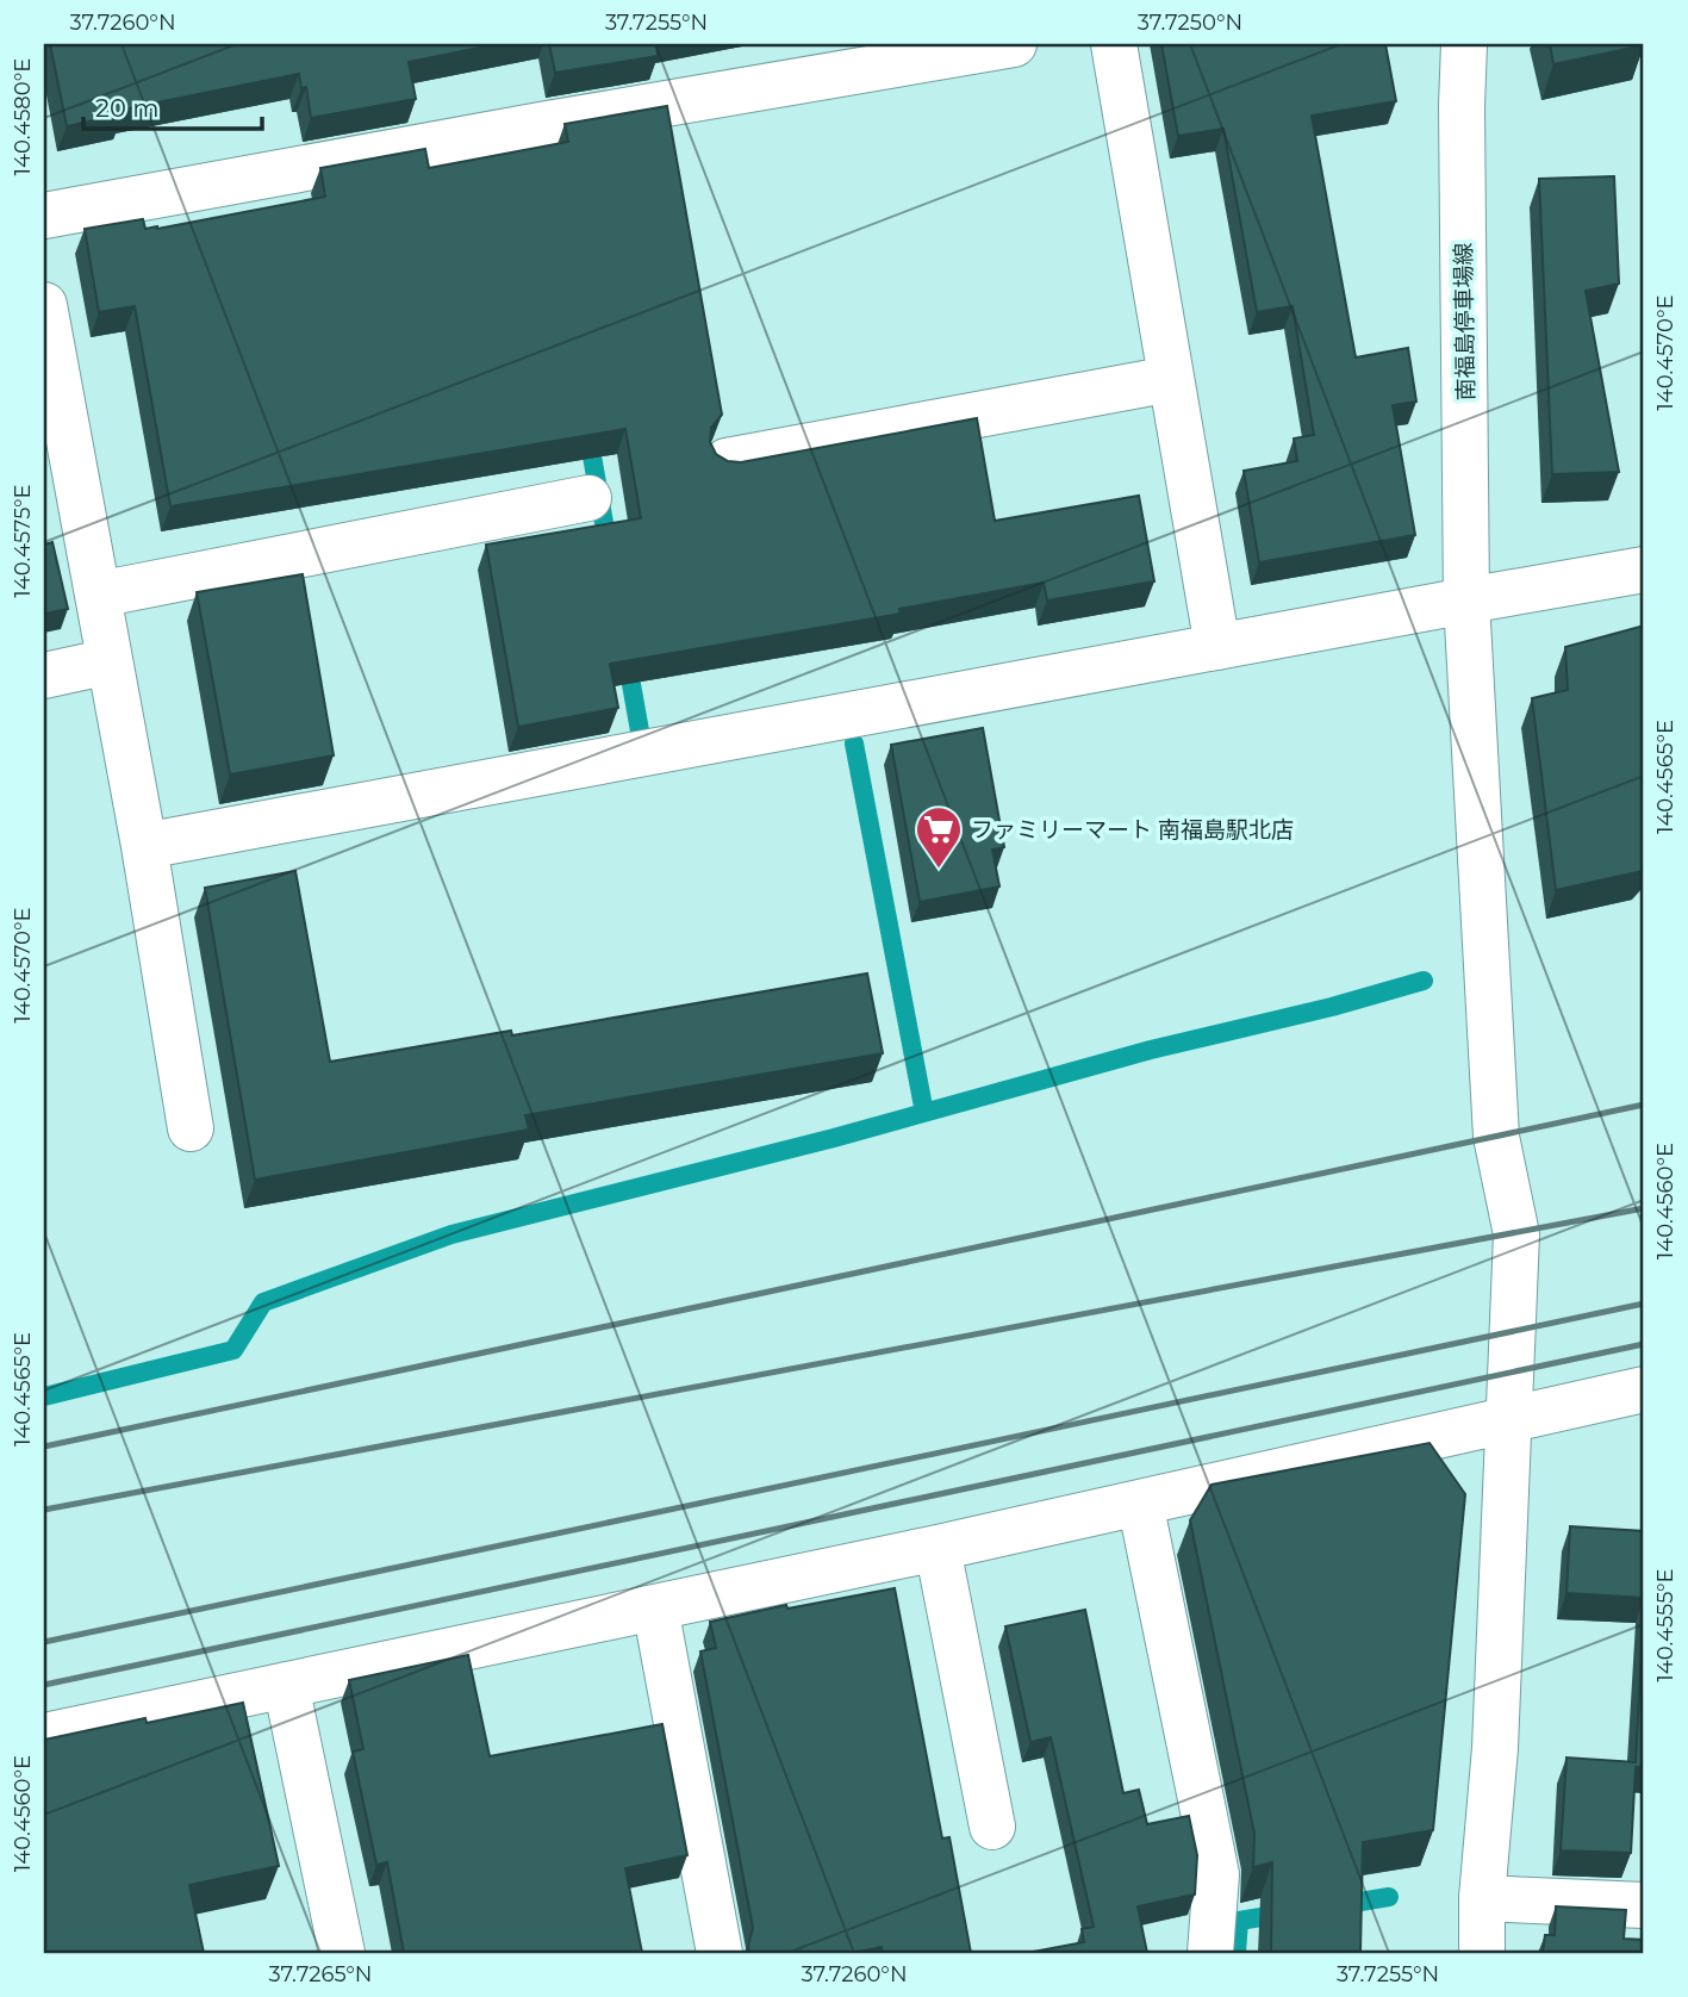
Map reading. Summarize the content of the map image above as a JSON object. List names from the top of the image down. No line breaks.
{"streets":{"street":["南福島停車場線"]},"places":{"supermarket":["ファミリーマート 南福島駅北店"]},"scale_bar":"20 m","coordinates":["37.7260°N","37.7255°N","37.7250°N","140.4580°E","140.4570°E","140.4575°E","140.4565°E","140.4560°E","140.4555°E","37.7265°N"]}
